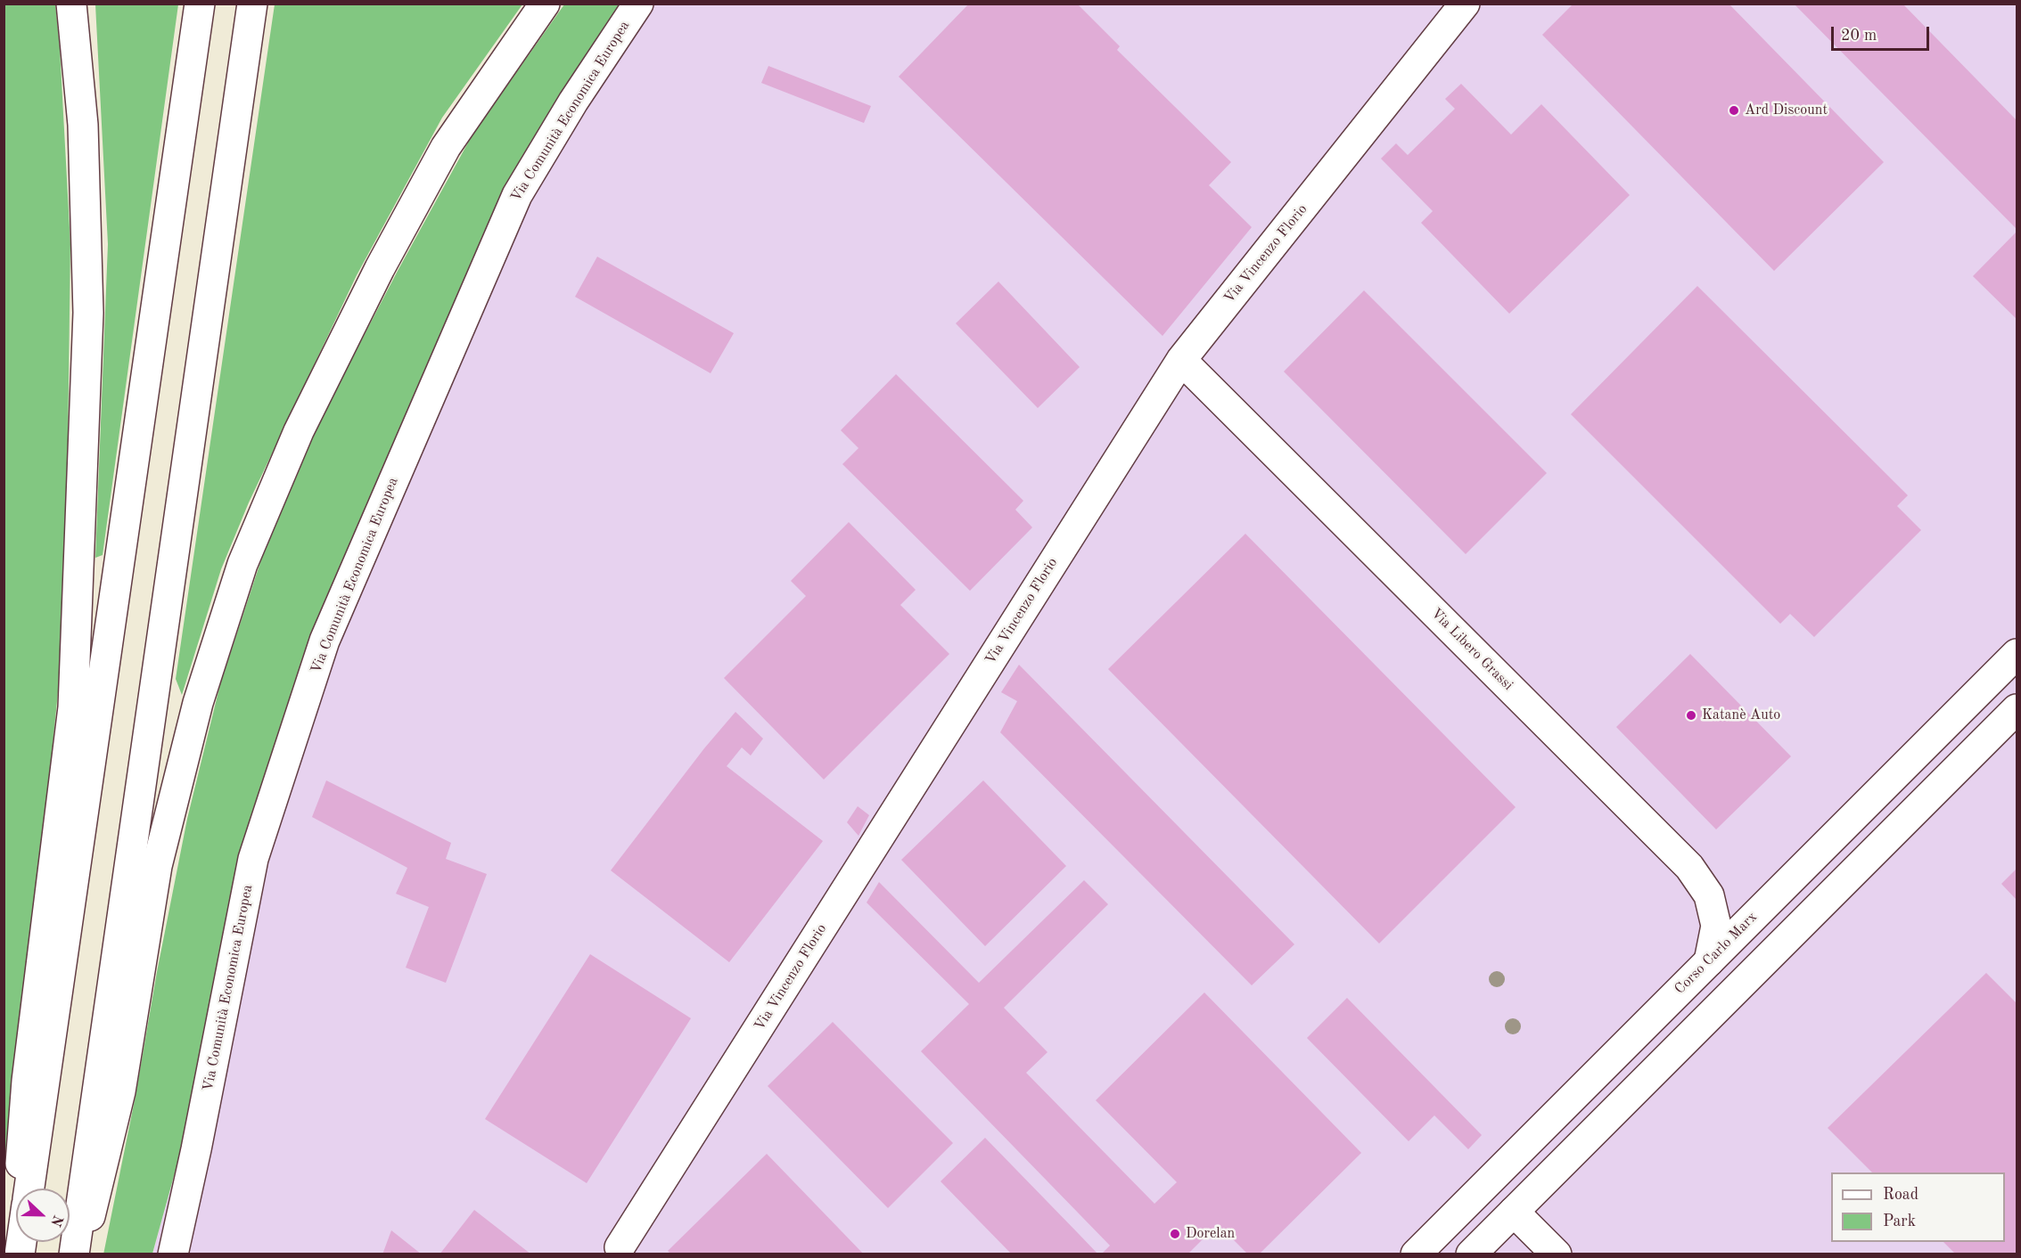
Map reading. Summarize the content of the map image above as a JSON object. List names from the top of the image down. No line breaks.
{"streets":{"main road":["Via Comunità Economica Europea","Via Vincenzo Florio","Via Libero Grassi","Corso Carlo Marx"]},"crossings":[["Via Vincenzo Florio","Via Libero Grassi"],["Via Libero Grassi","Corso Carlo Marx"]],"places":["Ard Discount","Katanè Auto","Dorelan"],"legend":["Road","Park"],"scale_bar":"20 m","north":"right"}
